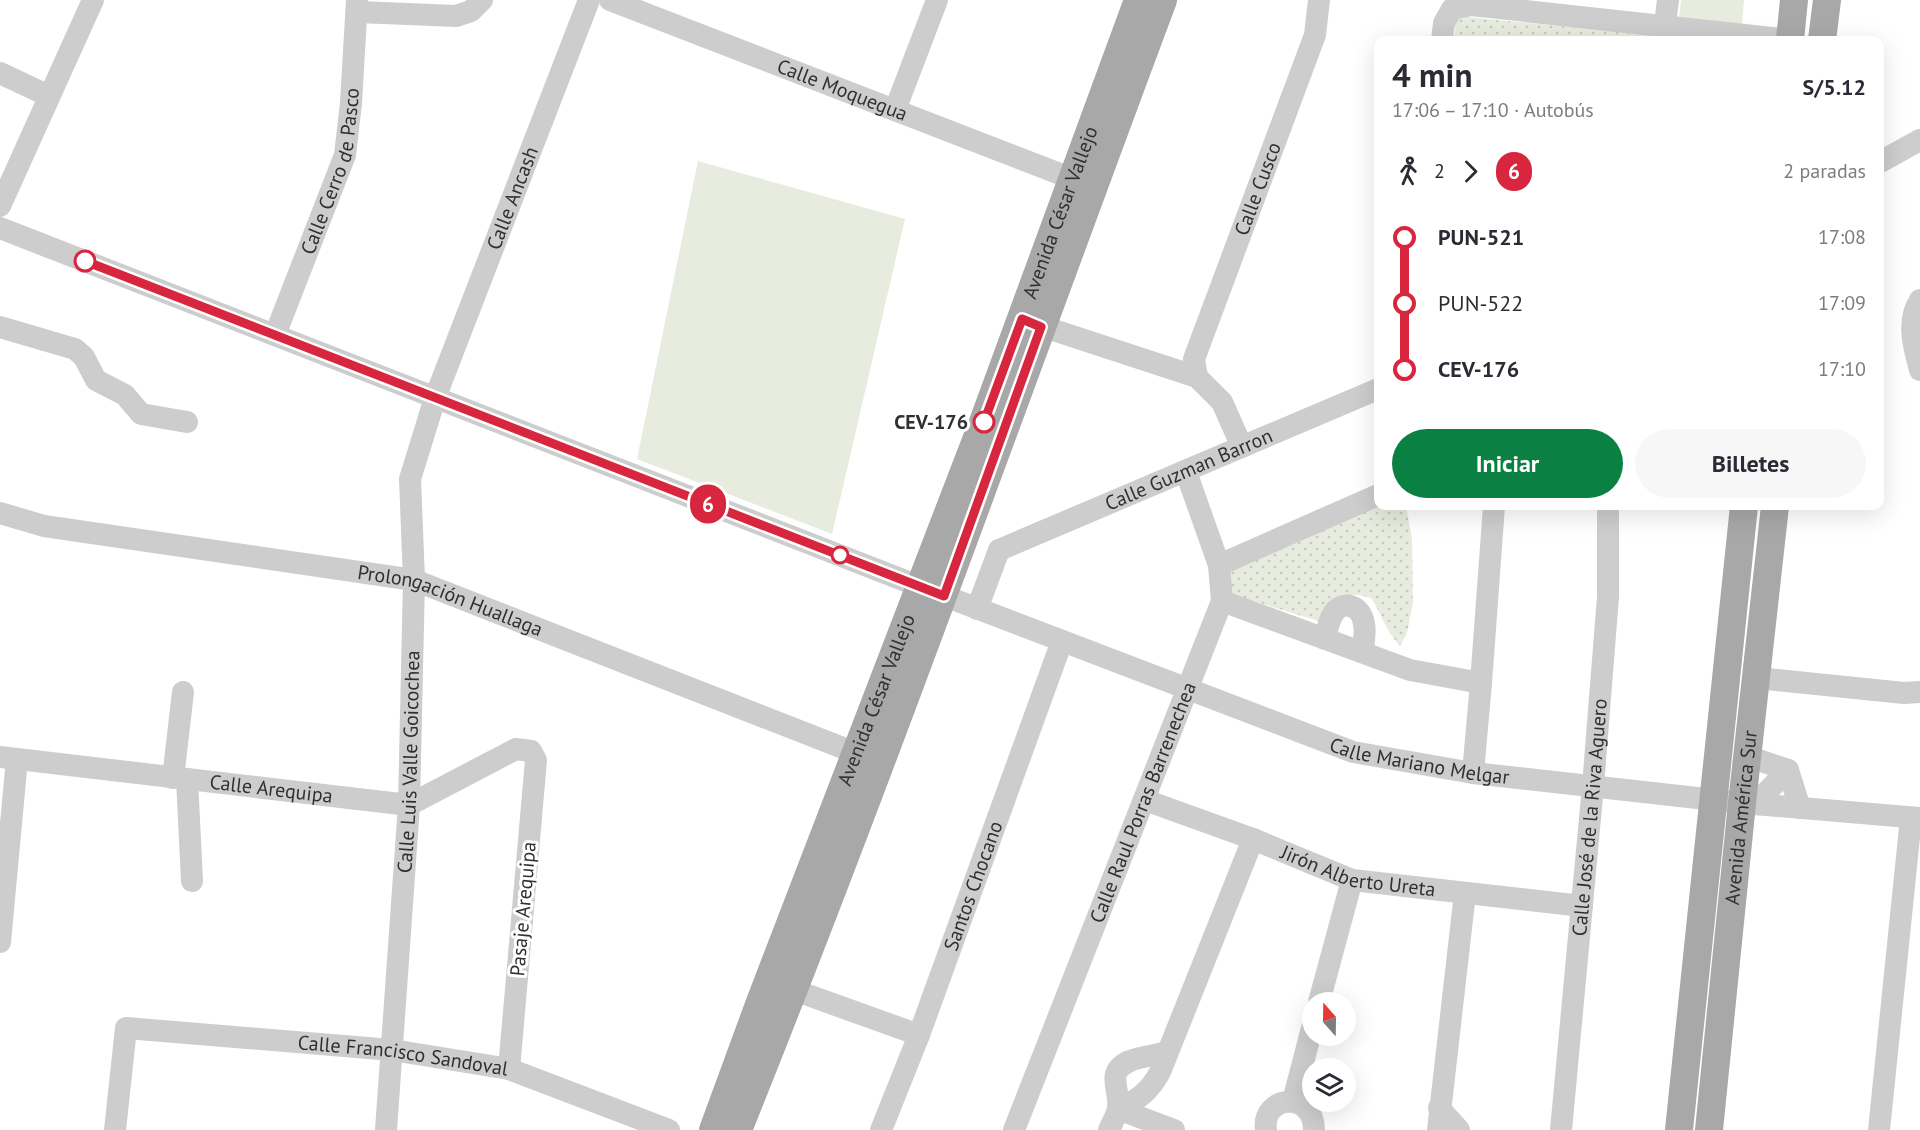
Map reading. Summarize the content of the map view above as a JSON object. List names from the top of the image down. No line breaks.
{"streets":{"main road":["Avenida César Vallejo","Avenida América Sur"],"street":["Calle Moquegua","Calle Cerro de Pasco","Calle Cusco","Calle Ancash","Calle Guzman Barron","Prolongación Huallaga","Calle Mariano Melgar","Calle Luis Valle Goicochea","Calle Arequipa","Calle Raul Porras Barrenechea","Calle José de la Riva Aguero","Jirón Alberto Ureta","Santos Chocano","Pasaje Arequipa","Calle Francisco Sandoval"]},"crossings":[["Calle Moquegua","Avenida César Vallejo"],["Calle Cerro de Pasco","Calle Mariano Melgar"],["Calle Ancash","Calle Mariano Melgar"],["Calle Ancash","Calle Luis Valle Goicochea"],["Avenida César Vallejo","Prolongación Huallaga"],["Avenida César Vallejo","Calle Mariano Melgar"],["Calle Guzman Barron","Calle Raul Porras Barrenechea"],["Prolongación Huallaga","Calle Luis Valle Goicochea"],["Calle Mariano Melgar","Calle Luis Valle Goicochea"],["Calle Mariano Melgar","Calle Raul Porras Barrenechea"],["Calle Mariano Melgar","Calle José de la Riva Aguero"],["Calle Mariano Melgar","Avenida América Sur"],["Calle Mariano Melgar","Santos Chocano"],["Calle Luis Valle Goicochea","Calle Arequipa"],["Calle Luis Valle Goicochea","Pasaje Arequipa"],["Calle Luis Valle Goicochea","Calle Francisco Sandoval"],["Calle Arequipa","Pasaje Arequipa"],["Calle Raul Porras Barrenechea","Jirón Alberto Ureta"],["Calle José de la Riva Aguero","Jirón Alberto Ureta"],["Pasaje Arequipa","Calle Francisco Sandoval"]],"places":["CEV-176"],"lines":["bus line 6"],"north":"top","page":{"on_map":"6","heading":["4 min","17:06 – 17:10 · Autobús","S/5.12"],"legs":["2","6","2 paradas"],"list":[{"name":"PUN-521","value":"17:08"},{"name":"PUN-522","value":"17:09"},{"name":"CEV-176","value":"17:10"}],"buttons":["Iniciar","Billetes"]}}
